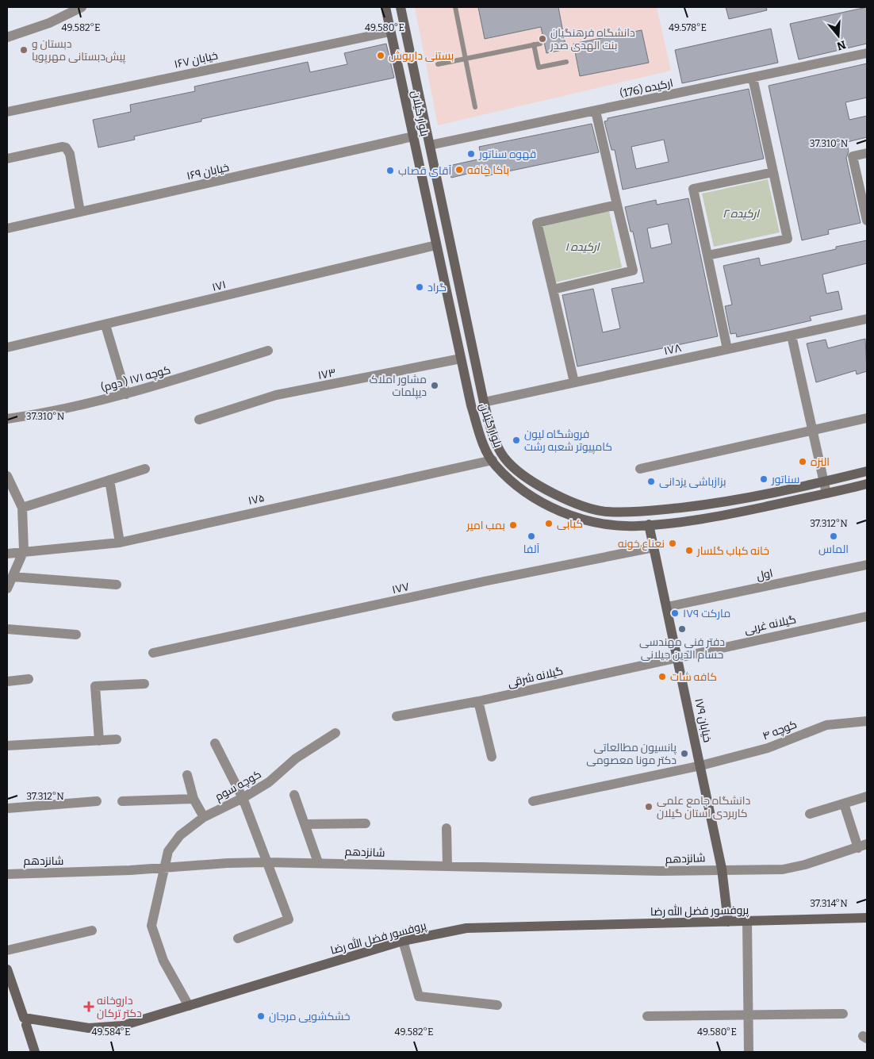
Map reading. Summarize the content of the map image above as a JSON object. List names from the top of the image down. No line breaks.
{"streets":{"main road":["بلوار گیلان","خیابان ۱۷۹","پروفسور فضل الله رضا"],"street":["خیابان ۱۶۷","ارکیده (176)","خیابان ۱۶۹","۱۷۱","۱۷۸","۱۷۳","کوچه ۱۷۱ ( دوم)","۱۷۵","اول","۱۷۷","گیلانه غربی","گیلانه شرقی","کوچه ۴","کوچه سوم","شانزدهم"]},"crossings":[["خیابان ۱۶۷","بلوار گیلان"],["ارکیده (176)","بلوار گیلان"],["بلوار گیلان","خیابان ۱۶۹"],["بلوار گیلان","۱۷۱"],["بلوار گیلان","۱۷۸"],["بلوار گیلان","۱۷۳"],["بلوار گیلان","۱۷۵"],["بلوار گیلان","خیابان ۱۷۹"],["اول","خیابان ۱۷۹"],["۱۷۷","خیابان ۱۷۹"],["گیلانه غربی","گیلانه شرقی"],["گیلانه غربی","خیابان ۱۷۹"],["گیلانه شرقی","خیابان ۱۷۹"],["خیابان ۱۷۹","کوچه ۴"],["خیابان ۱۷۹","شانزدهم"],["خیابان ۱۷۹","پروفسور فضل الله رضا"],["کوچه سوم","شانزدهم"],["کوچه سوم","پروفسور فضل الله رضا"]],"parks":["ارکیده ۲","ارکیده ۱"],"places":{"other":["دانشگاه فرهنگیان بنت الهدی صدر","دبستان و پیش‌دبستانی مهرپویا","بستنی داریوش","قهوه سناتور","باکا کافه","آقای قصاب","گراد","مشاور املاک دیپلمات","فروشگاه لیون کامپیوتر شعبه رشت","النزه","سناتور","بزازباشی یزدانی","کبابی","بمب امیر","آلفا","الماس","نعناع خونه","خانه کباب گلسار","۱۷۹ مارکت","دفتر فنی مهندسی حسام‌ الدین جیلانی","کافه شات","پانسیون مطالعاتی دکتر مونا معصومی","دانشگاه جامع علمی کاربردی استان گیلان","خشکشویی مرجان"],"health":["داروخانه دکتر ترکان"]},"north":"bottom","coordinates":["49.582°E","49.580°E","49.578°E","37.310°N","37.312°N","37.314°N","49.584°E"]}
